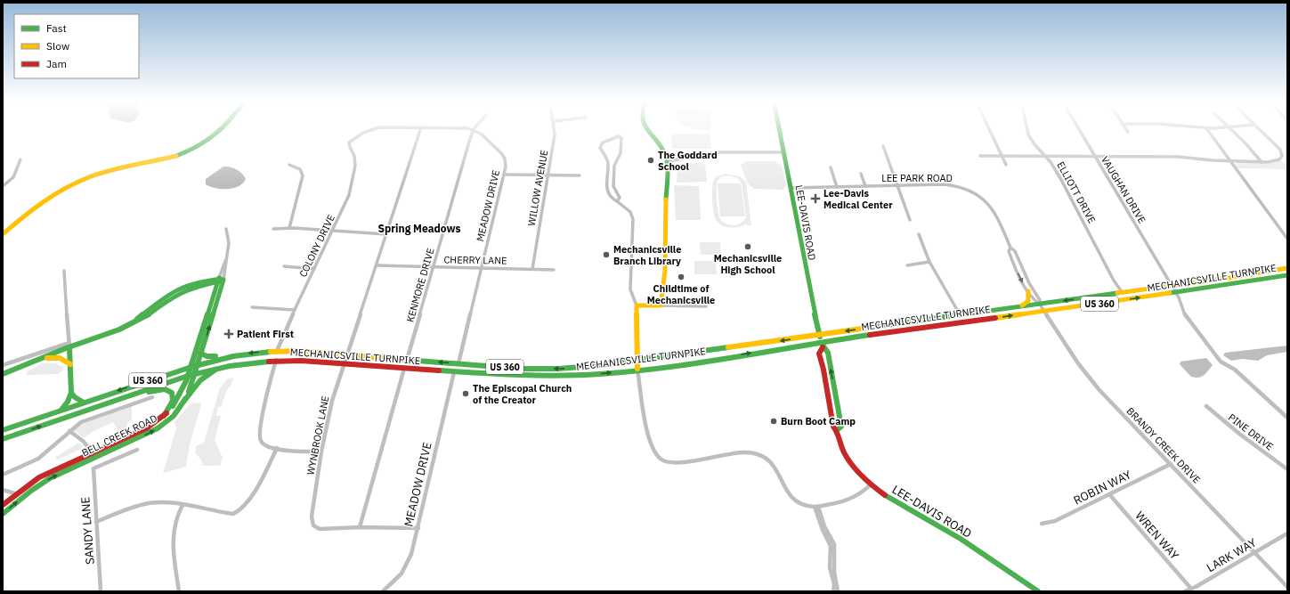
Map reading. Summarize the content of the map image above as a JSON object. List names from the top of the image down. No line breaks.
{"streets":{"main road":["LEE-DAVIS ROAD","MECHANICSVILLE TURNPIKE","US 360","BELL CREEK ROAD"],"street":["LEE PARK ROAD","WILLOW AVENUE","VAUGHAN DRIVE","ELLIOTT DRIVE","MEADOW DRIVE","COLONY DRIVE","CHERRY LANE","KENMORE DRIVE","PINE DRIVE","WYNBROOK LANE","BRANDY CREEK DRIVE","ROBIN WAY","SANDY LANE","WREN WAY","LARK WAY"]},"crossings":[["LEE PARK ROAD","LEE-DAVIS ROAD"],["LEE PARK ROAD","MECHANICSVILLE TURNPIKE"],["LEE PARK ROAD","BRANDY CREEK DRIVE"],["WILLOW AVENUE","CHERRY LANE"],["VAUGHAN DRIVE","MECHANICSVILLE TURNPIKE"],["ELLIOTT DRIVE","MECHANICSVILLE TURNPIKE"],["MEADOW DRIVE","CHERRY LANE"],["MEADOW DRIVE","MECHANICSVILLE TURNPIKE"],["MEADOW DRIVE","KENMORE DRIVE"],["MEADOW DRIVE","WYNBROOK LANE"],["LEE-DAVIS ROAD","MECHANICSVILLE TURNPIKE"],["COLONY DRIVE","MECHANICSVILLE TURNPIKE"],["CHERRY LANE","KENMORE DRIVE"],["CHERRY LANE","WYNBROOK LANE"],["MECHANICSVILLE TURNPIKE","KENMORE DRIVE"],["MECHANICSVILLE TURNPIKE","BELL CREEK ROAD"],["MECHANICSVILLE TURNPIKE","WYNBROOK LANE"],["MECHANICSVILLE TURNPIKE","BRANDY CREEK DRIVE"],["BRANDY CREEK DRIVE","ROBIN WAY"],["BRANDY CREEK DRIVE","LARK WAY"],["ROBIN WAY","WREN WAY"],["WREN WAY","LARK WAY"]],"districts":["Spring Meadows"],"places":{"other":["The Goddard School","Mechanicsville High School","Mechanicsville Branch Library","Childtime of Mechanicsville","The Episcopal Church of the Creator","Burn Boot Camp"],"health":["Lee-Davis Medical Center","Patient First"]},"legend":["Fast","Slow","Jam"]}
